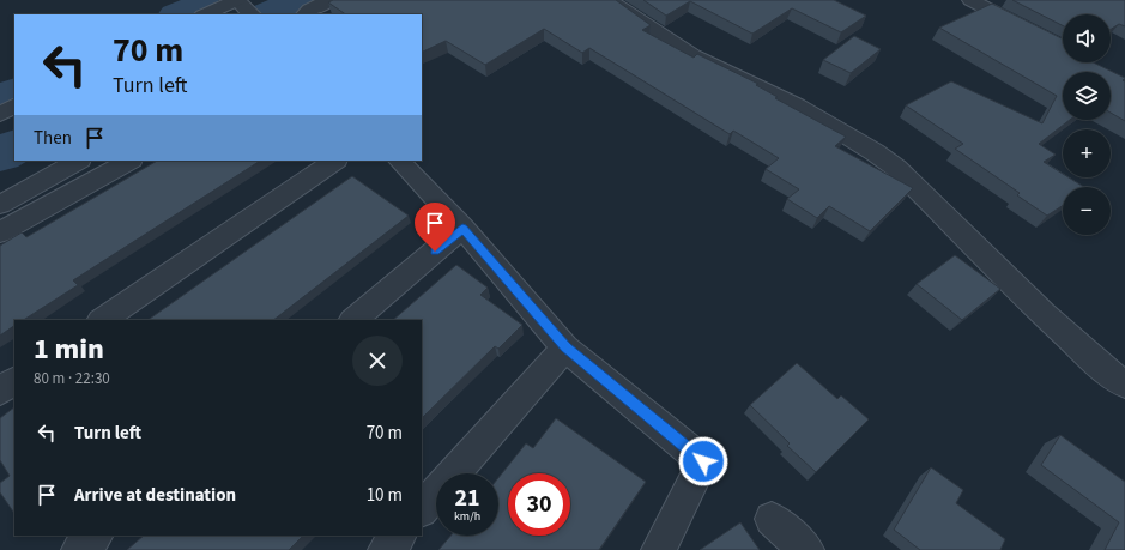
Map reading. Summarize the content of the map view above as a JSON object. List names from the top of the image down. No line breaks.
{"page":{"map_buttons":["+","−"],"turn":["70 m","Turn left"],"then":"Then","heading":["1 min","80 m · 22:30"],"list":[{"name":"Turn left","value":"70 m"},{"name":"Arrive at destination","value":"10 m"}],"speed":"21 km/h","limit":"30"}}
